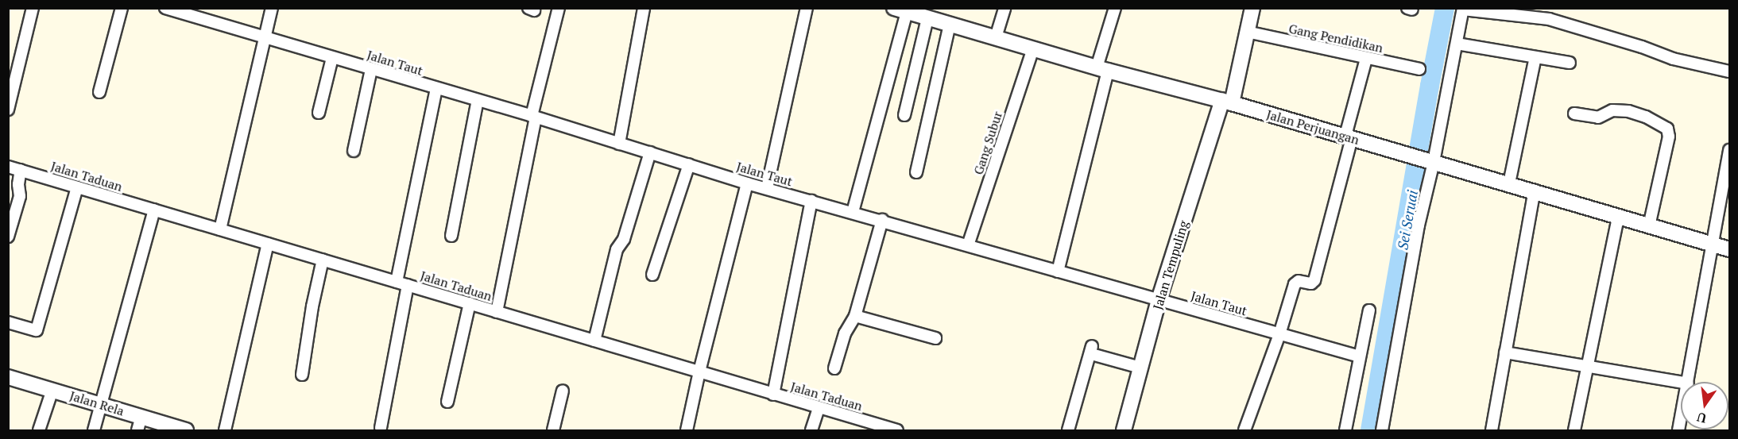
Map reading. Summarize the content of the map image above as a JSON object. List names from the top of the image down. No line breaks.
{"streets":{"street":["Gang Pendidikan","Jalan Taut","Jalan Perjuangan","Gang Subur","Jalan Taduan","Jalan Tempuling","Jalan Rela"]},"crossings":[["Gang Pendidikan","Jalan Tempuling"],["Jalan Taut","Gang Subur"],["Jalan Taut","Jalan Tempuling"],["Jalan Perjuangan","Gang Subur"],["Jalan Perjuangan","Jalan Tempuling"]],"water":["Sei Seruai"],"north":"bottom"}
